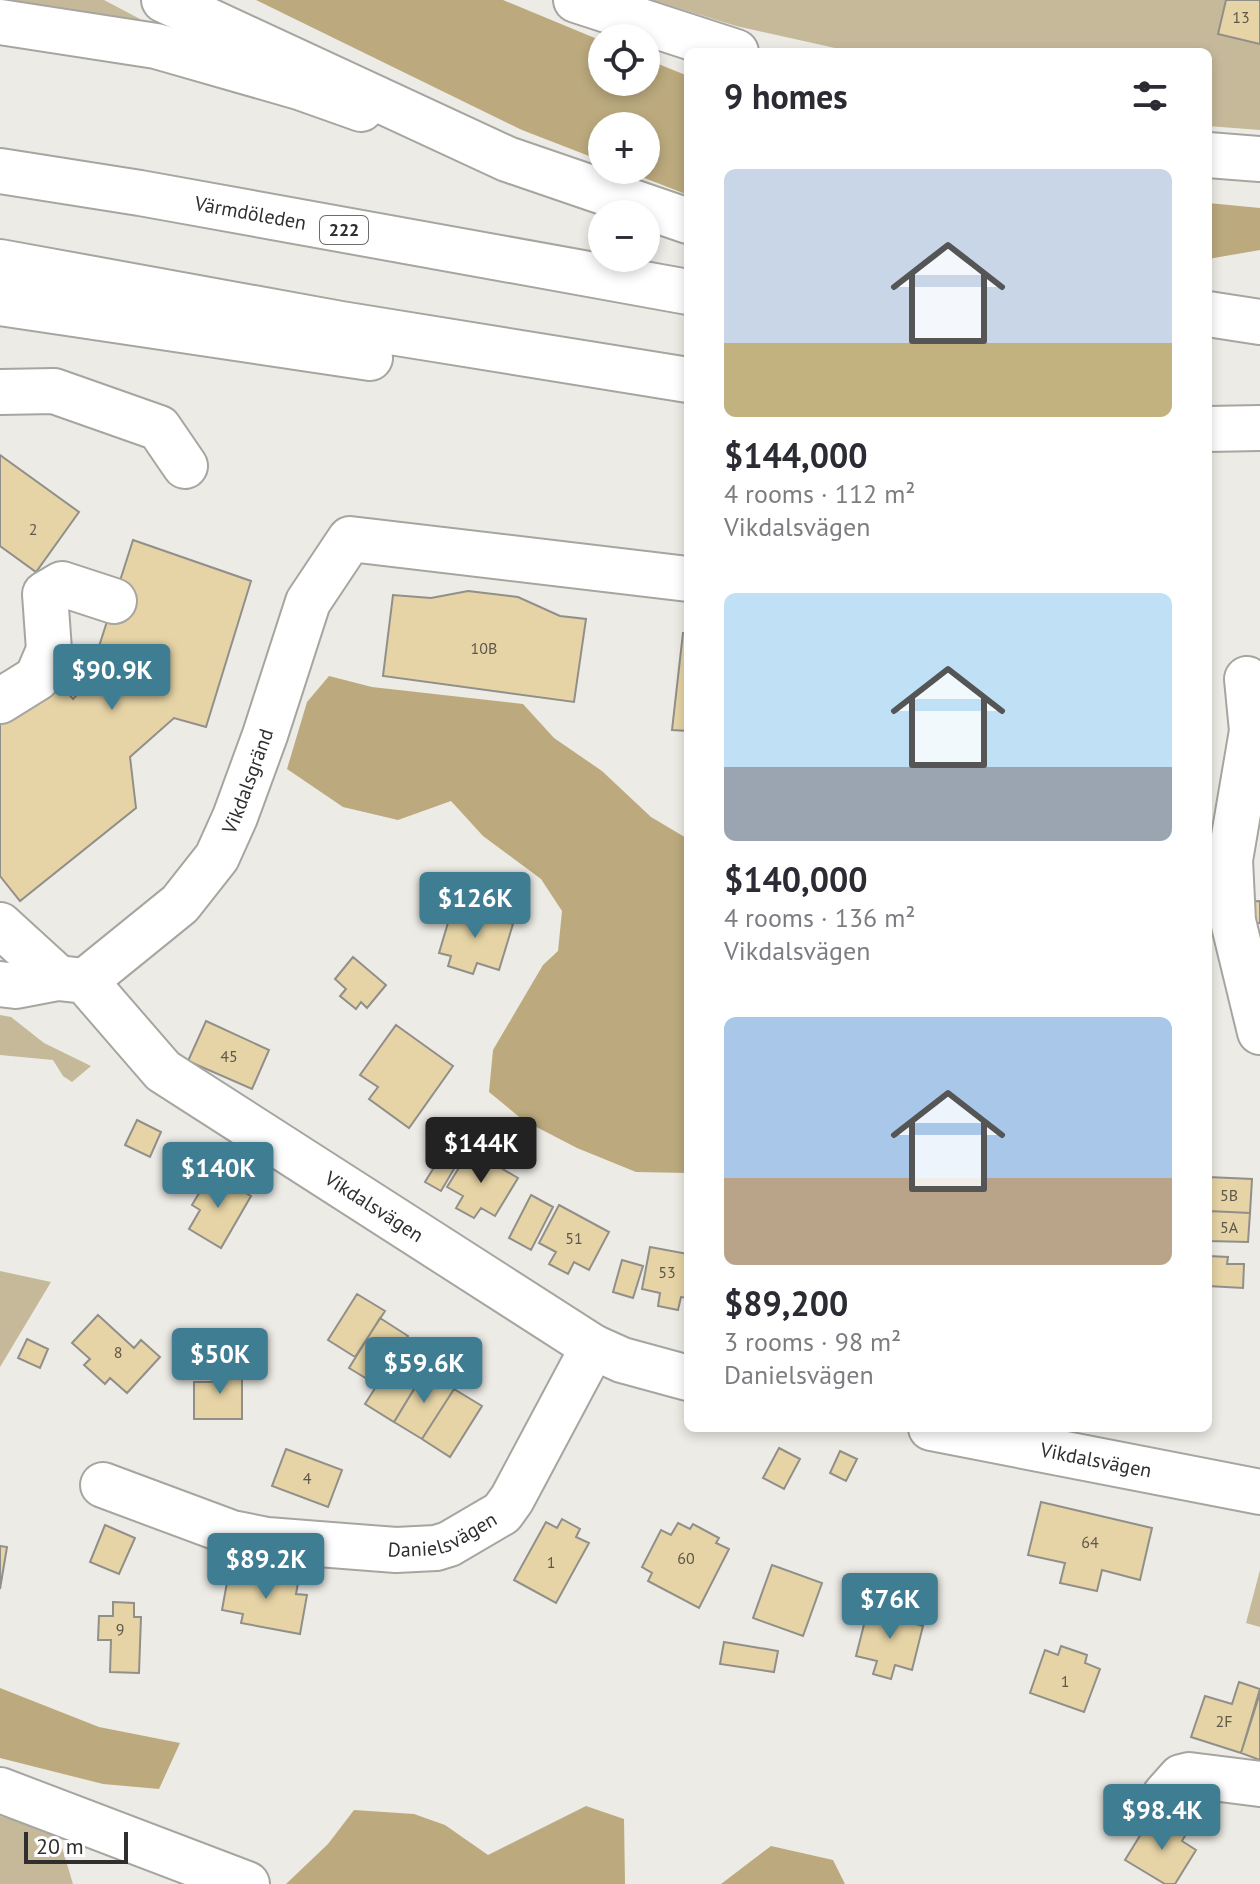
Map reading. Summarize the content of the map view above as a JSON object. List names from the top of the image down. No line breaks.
{"streets":{"main road":["Värmdöleden","222","Vikdalsgränd","Vikdalsvägen","Danielsvägen"]},"crossings":[["Vikdalsgränd","Vikdalsvägen"],["Vikdalsvägen","Danielsvägen"]],"house_numbers":["13","2","10B","45","5B","5A","51","53","8","4","64","60","1","9","1","2F"],"scale_bar":"20 m","page":{"map_buttons":["+","−"],"heading":"9 homes","list":[{"name":"$144,000","note":"4 rooms · 112 m² · Vikdalsvägen"},{"name":"$140,000","note":"4 rooms · 136 m² · Vikdalsvägen"},{"name":"$89,200","note":"3 rooms · 98 m² · Danielsvägen"}],"price":["$90.9K","$126K","$144K","$140K","$50K","$59.6K","$89.2K","$76K","$98.4K"],"scale":"20 m"}}
